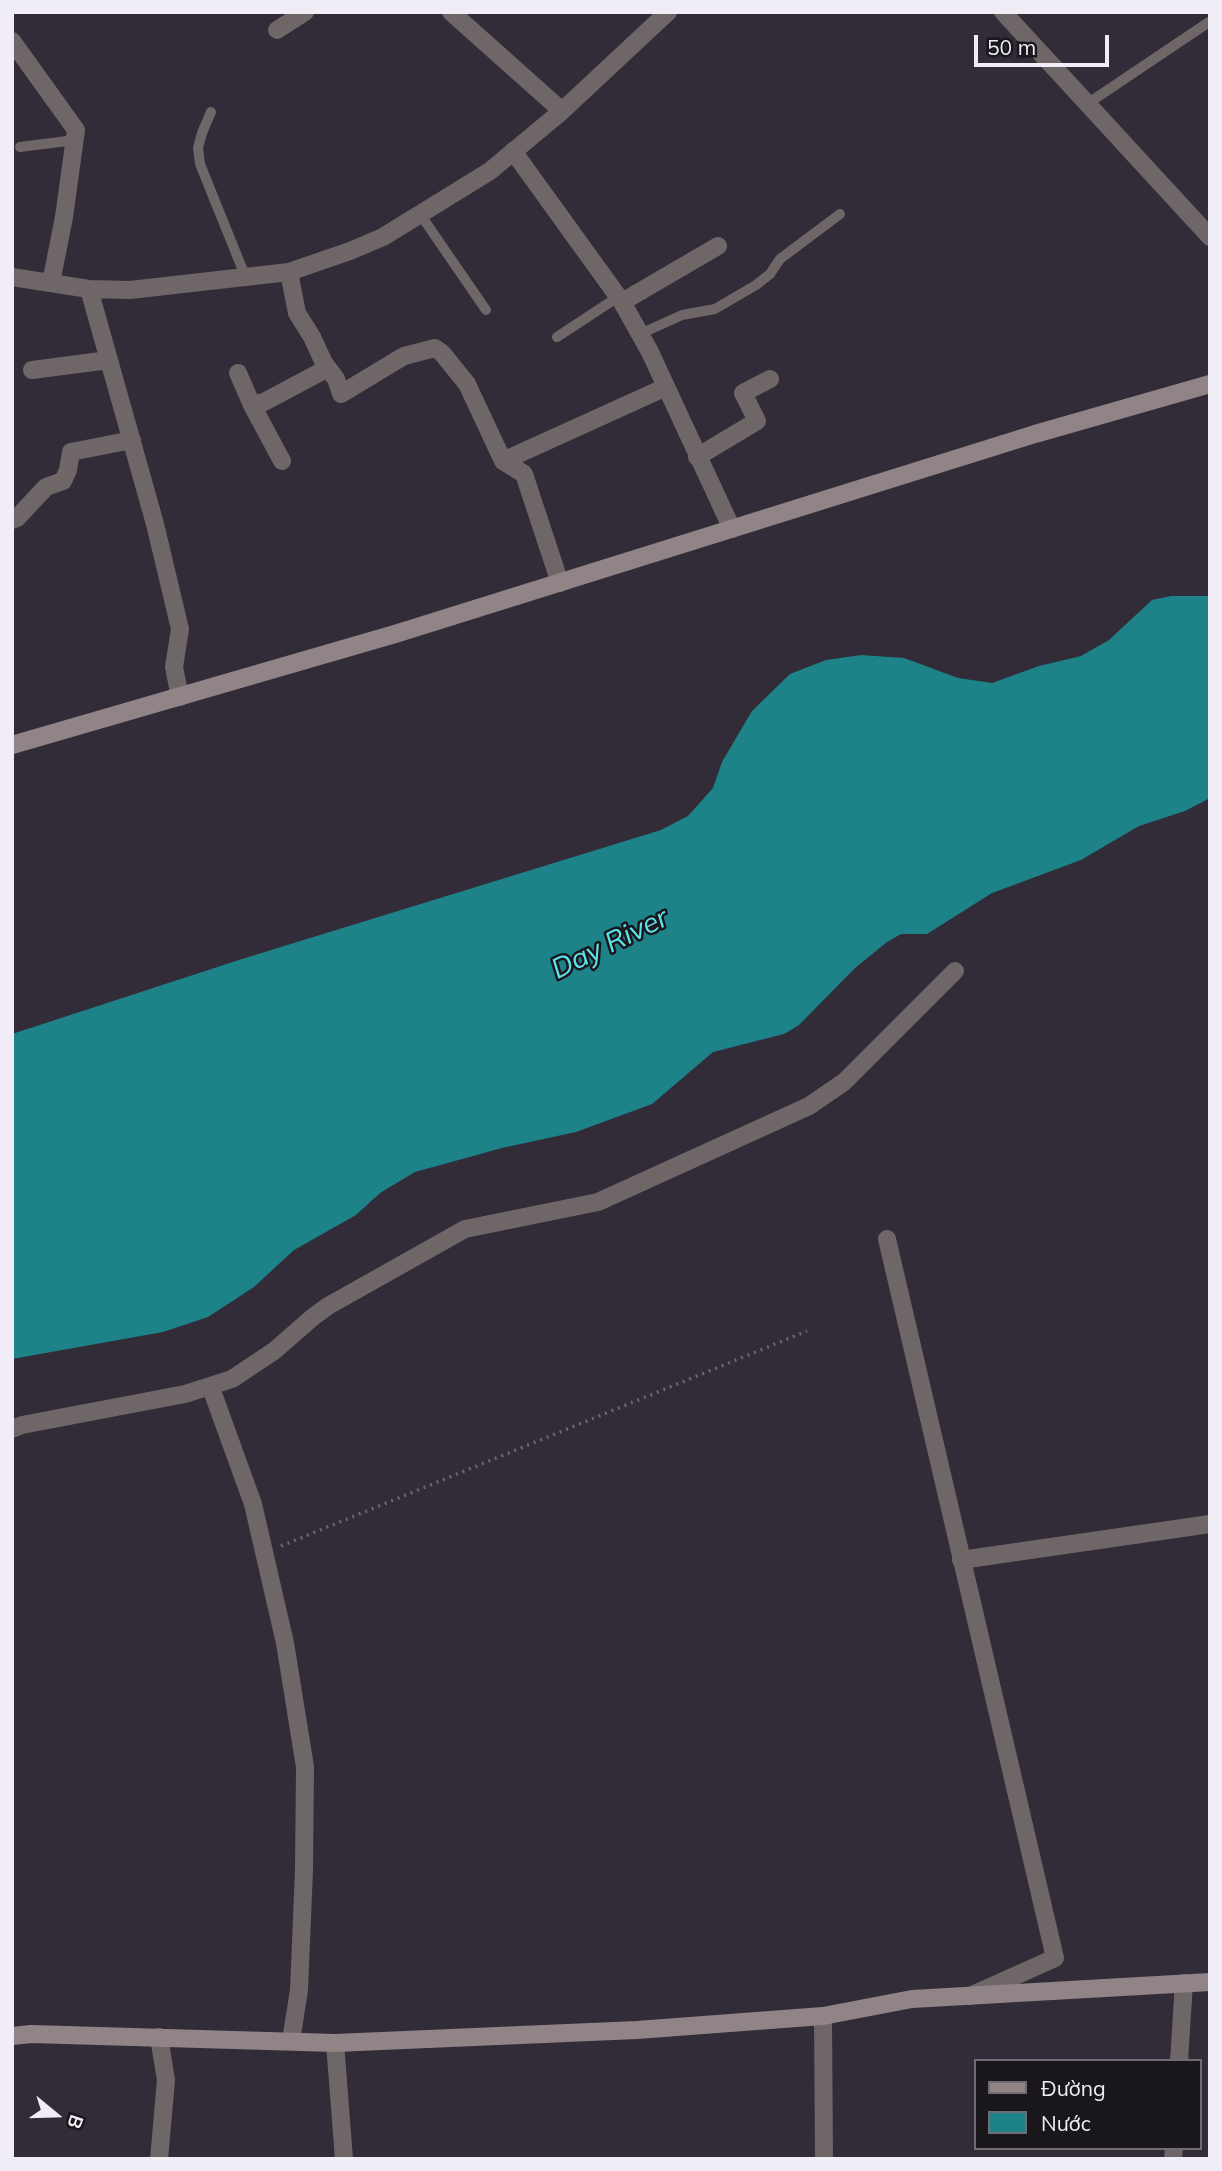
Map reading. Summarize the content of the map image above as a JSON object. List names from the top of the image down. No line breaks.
{"water":["Day River"],"legend":["Đường","Nước"],"scale_bar":"50 m","north":"right"}
